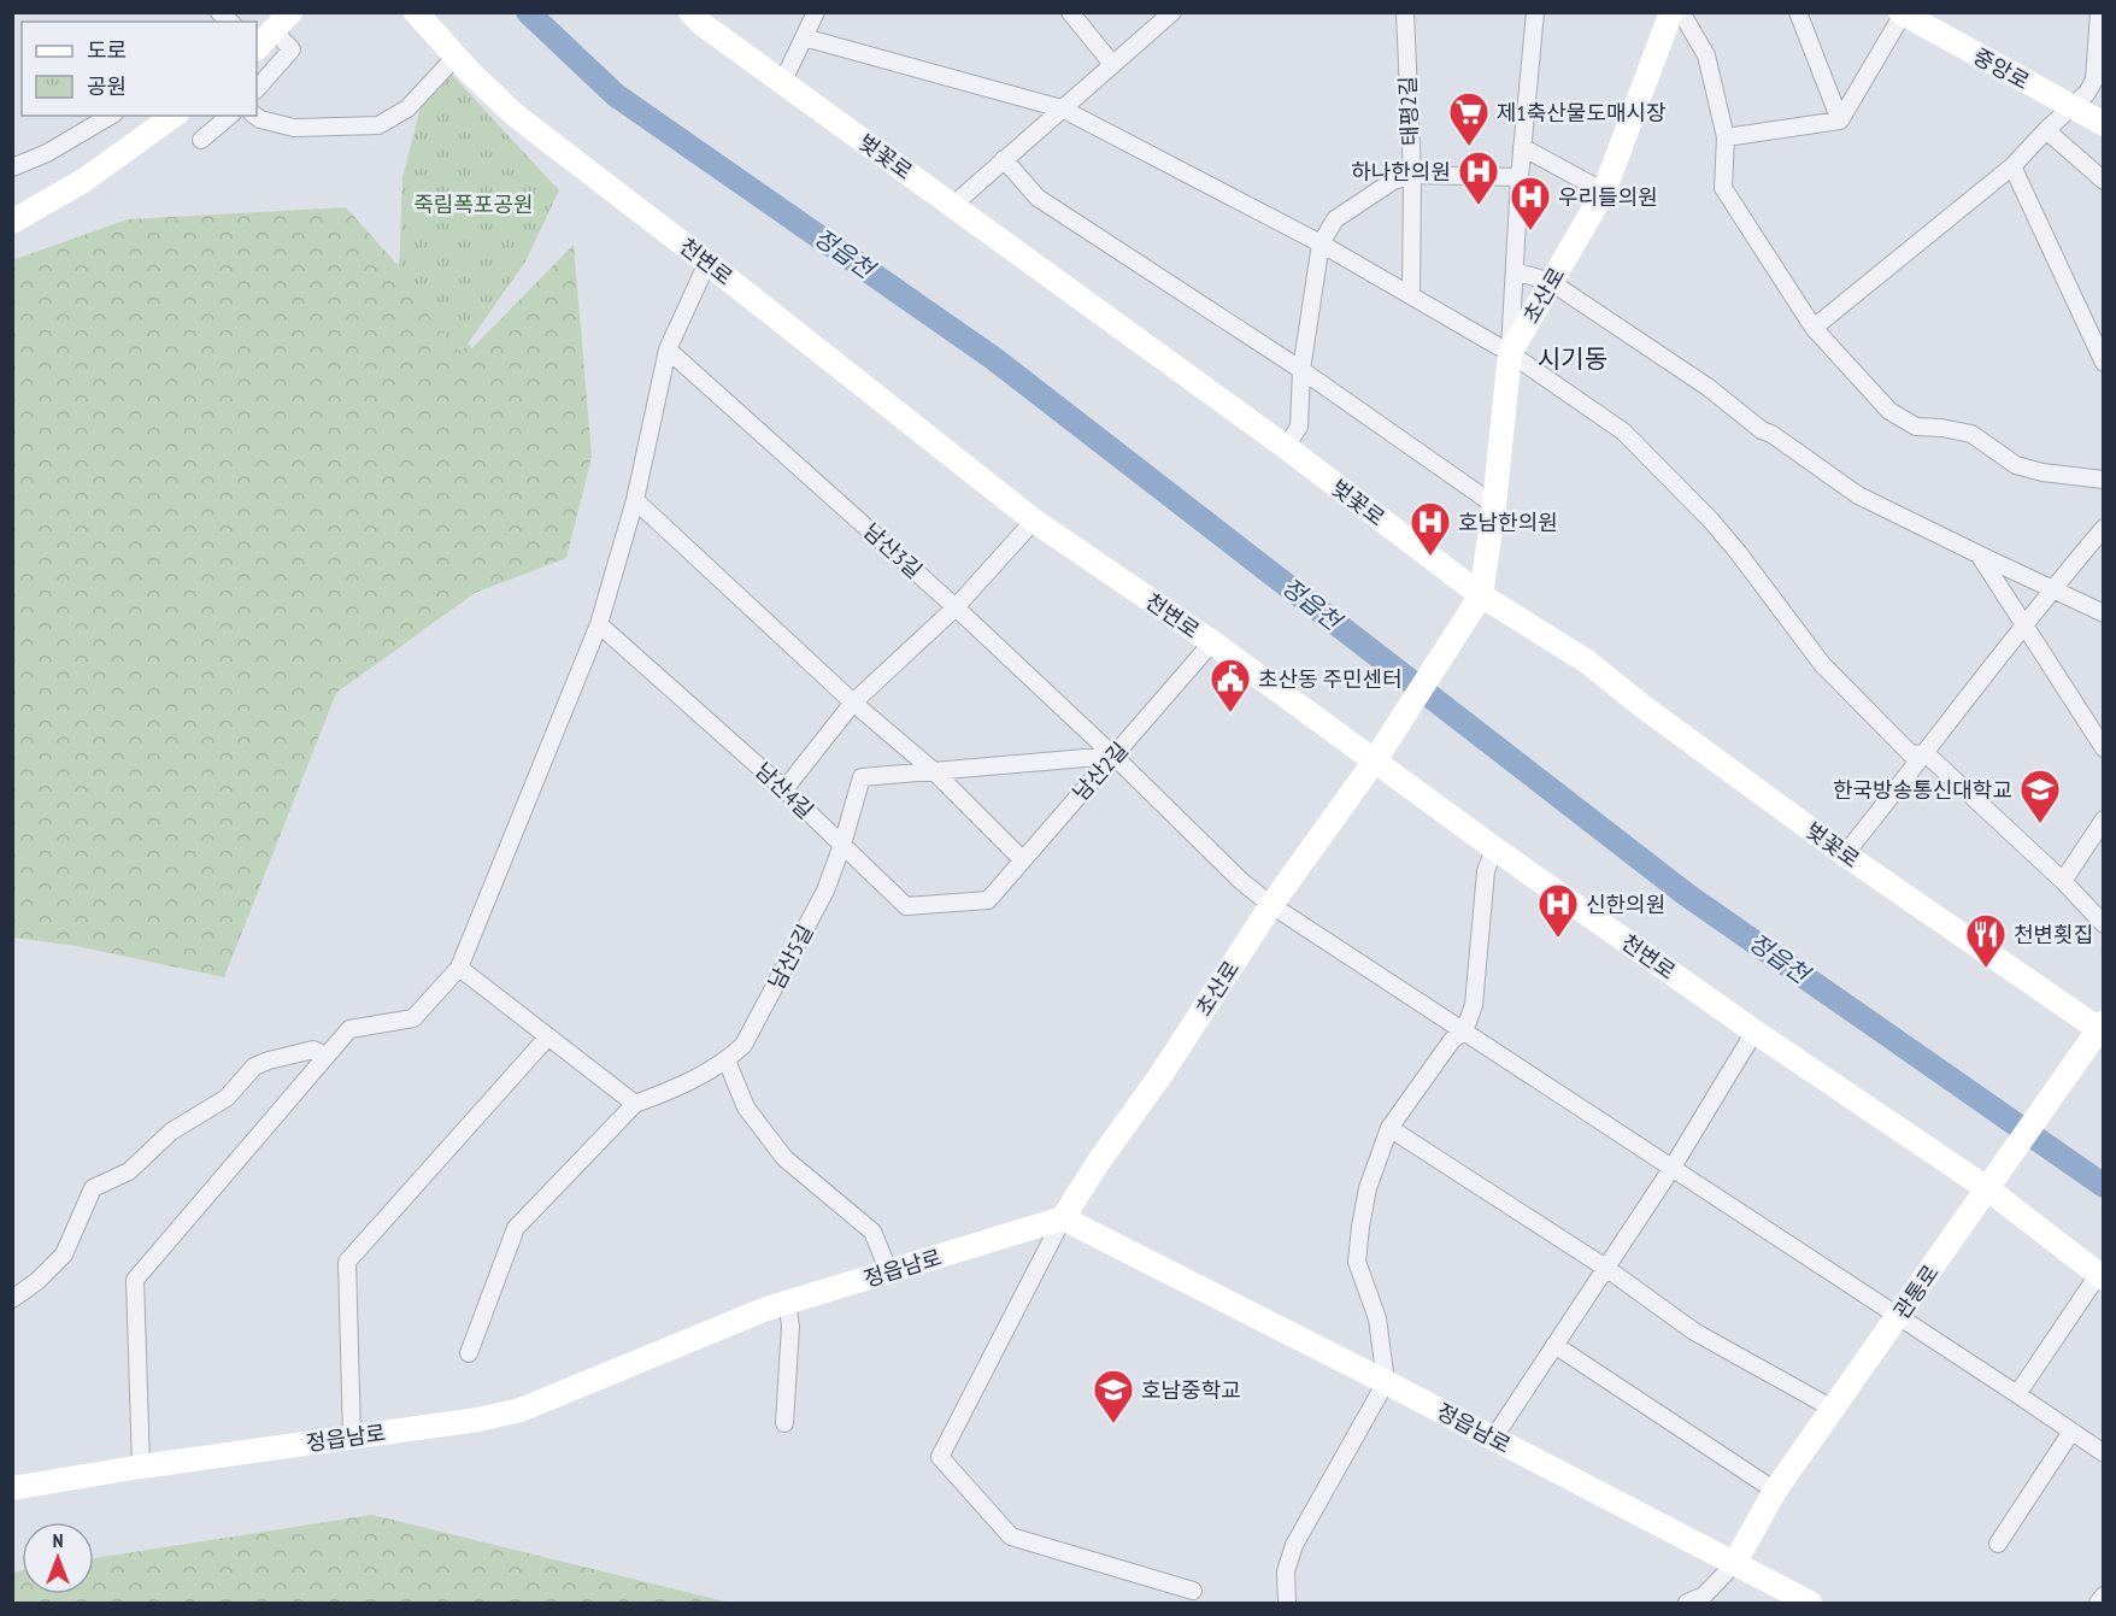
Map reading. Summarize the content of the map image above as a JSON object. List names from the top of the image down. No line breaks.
{"streets":{"street":["중앙로","태평2길","벚꽃로","천변로","초산로","남산3길","남산2길","남산4길","남산5길","정읍남로","관통로"]},"crossings":[["벚꽃로","초산로"],["벚꽃로","관통로"],["천변로","초산로"],["천변로","남산2길"],["천변로","관통로"],["초산로","남산3길"],["초산로","정읍남로"],["남산3길","남산2길"],["남산3길","남산5길"],["남산3길","관통로"],["남산2길","남산4길"],["남산2길","남산5길"],["남산4길","남산5길"],["정읍남로","관통로"]],"districts":["시기동"],"water":["정읍천"],"parks":["죽림폭포공원"],"places":{"supermarket":["제1축산물도매시장"],"hospital":["하나한의원","우리들의원","호남한의원","신한의원"],"public building":["초산동 주민센터"],"school or university":["한국방송통신대학교","호남중학교"],"restaurant":["천변횟집"]},"legend":["도로","공원"],"north":"top"}
